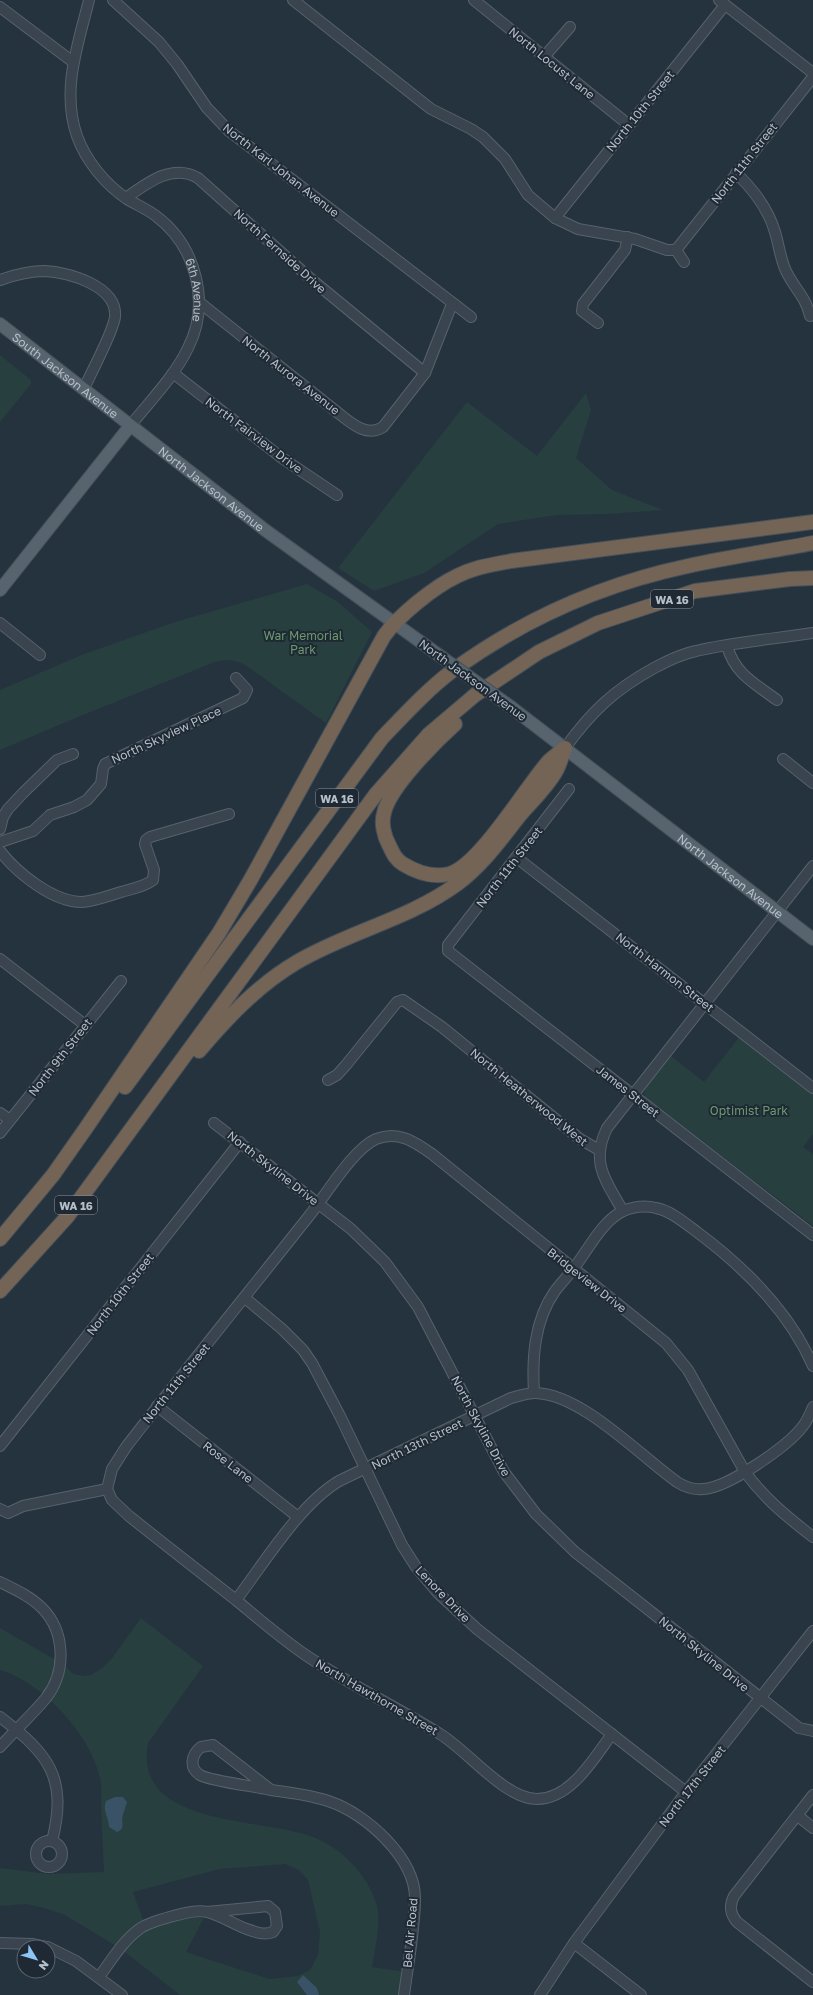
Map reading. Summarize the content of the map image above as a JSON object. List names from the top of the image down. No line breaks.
{"streets":{"highway":["WA 16"],"main road":["6th Avenue","South Jackson Avenue","North Jackson Avenue"],"street":["North Locust Lane","North 10th Street","North 11th Street","North Karl Johan Avenue","North Fernside Drive","North Aurora Avenue","North Fairview Drive","North Skyview Place","North Harmon Street","North 9th Street","James Street","North Heatherwood West","North Skyline Drive","Bridgeview Drive","North 13th Street","Rose Lane","Lenore Drive","North Hawthorne Street","North 17th Street","Bel Air Road"]},"crossings":[["North Locust Lane","North 10th Street"],["North 10th Street","North Skyline Drive"],["North 11th Street","North Harmon Street"],["North 11th Street","James Street"],["North 11th Street","North Skyline Drive"],["North 11th Street","Bridgeview Drive"],["North 11th Street","Rose Lane"],["North 11th Street","Lenore Drive"],["North 11th Street","North Hawthorne Street"],["North Fernside Drive","6th Avenue"],["North Fernside Drive","North Aurora Avenue"],["6th Avenue","South Jackson Avenue"],["6th Avenue","North Aurora Avenue"],["6th Avenue","North Fairview Drive"],["6th Avenue","North Jackson Avenue"],["South Jackson Avenue","North Jackson Avenue"],["North Skyline Drive","Bridgeview Drive"],["North Skyline Drive","North 13th Street"],["North Skyline Drive","North 17th Street"],["North 13th Street","Rose Lane"],["North 13th Street","Lenore Drive"],["North 13th Street","North Hawthorne Street"],["Lenore Drive","North Hawthorne Street"],["Lenore Drive","North 17th Street"]],"parks":["War Memorial Park","Optimist Park"],"north":"bottom right"}
